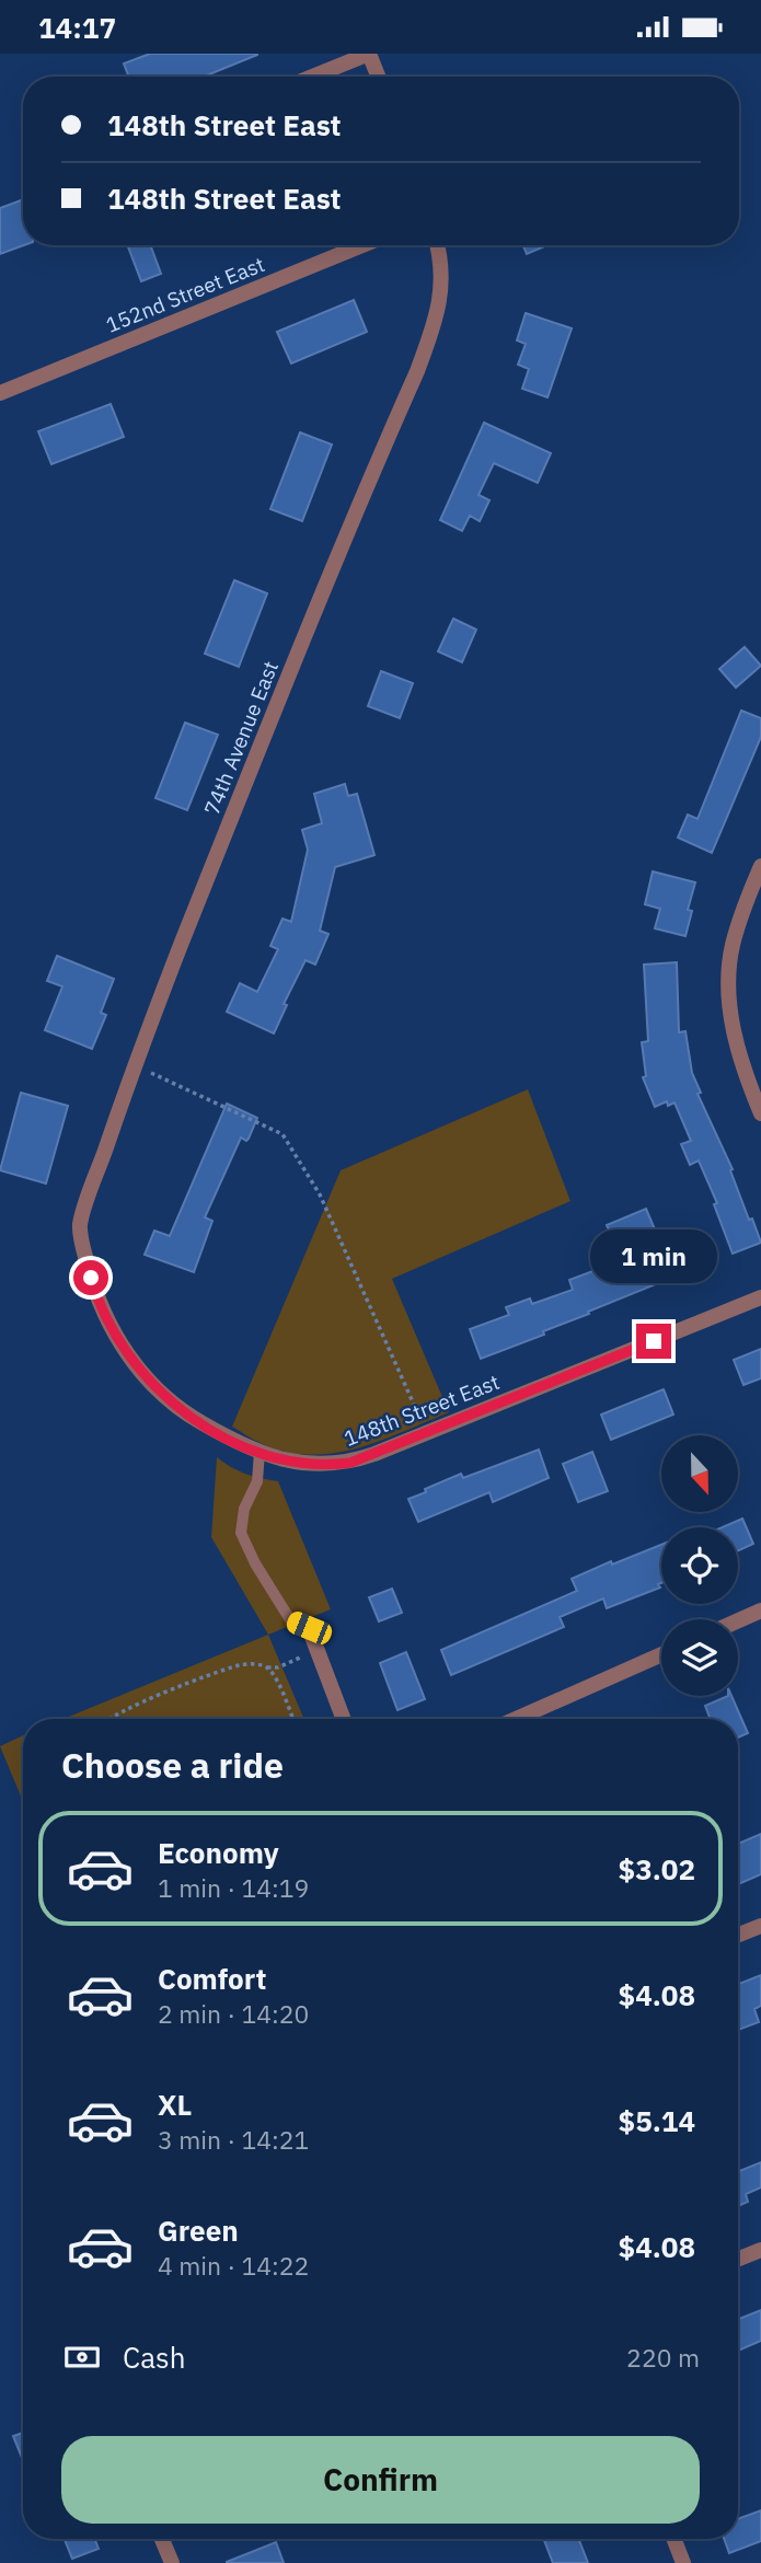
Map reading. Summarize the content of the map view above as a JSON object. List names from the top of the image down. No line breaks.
{"streets":{"street":["152nd Street East","74th Avenue East","148th Street East"]},"crossings":[["74th Avenue East","148th Street East"]],"north":"bottom","page":{"status":"14:17","banner":["148th Street East","148th Street East"],"bubble":"1 min","heading":"Choose a ride","list":[{"name":"Economy","note":"1 min · 14:19","value":"$3.02"},{"name":"Comfort","note":"2 min · 14:20","value":"$4.08"},{"name":"XL","note":"3 min · 14:21","value":"$5.14"},{"name":"Green","note":"4 min · 14:22","value":"$4.08"}],"pay":["Cash","220 m"],"buttons":"Confirm"}}
